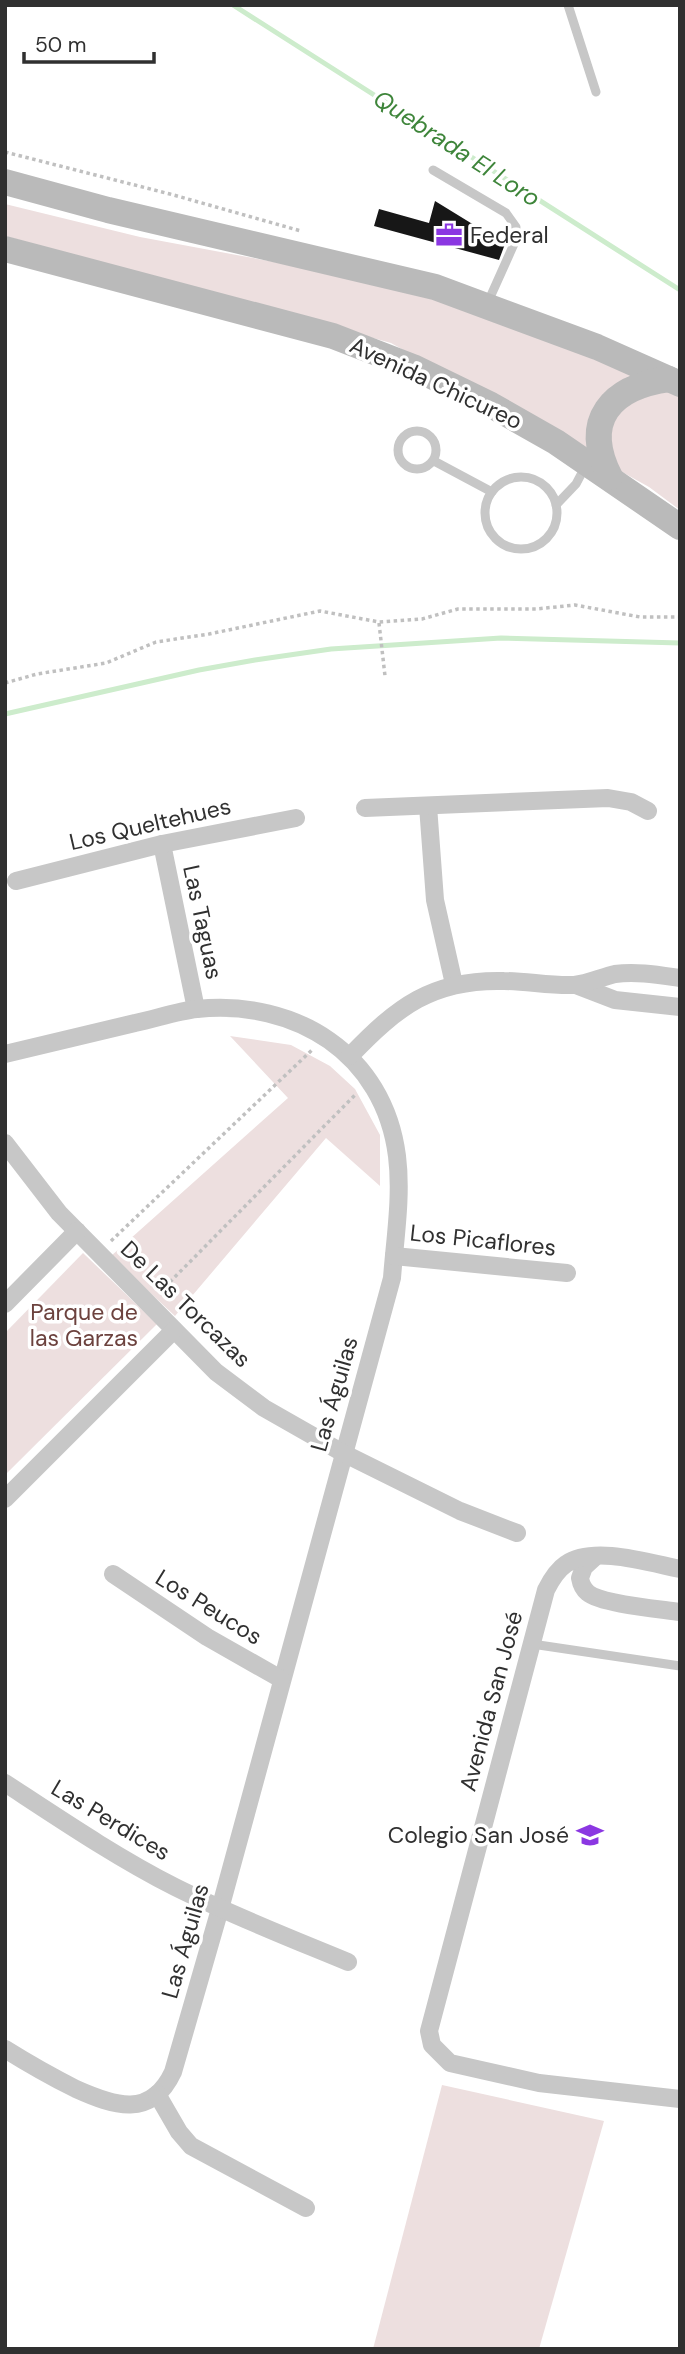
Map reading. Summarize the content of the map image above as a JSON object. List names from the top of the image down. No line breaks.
{"streets":{"main road":["Avenida Chicureo"],"street":["Los Queltehues","Las Taguas","Los Picaflores","De Las Torcazas","Las Águilas","Los Peucos","Avenida San José","Las Perdices"]},"crossings":[["Los Queltehues","Las Taguas"],["Las Taguas","Las Águilas"],["Los Picaflores","Las Águilas"],["De Las Torcazas","Las Águilas"],["Las Águilas","Los Peucos"],["Las Águilas","Las Perdices"]],"water":["Quebrada El Loro"],"parks":["Parque de las Garzas"],"places":{"office":["Federal"],"school or university":["Colegio San José"]},"scale_bar":"50 m"}
